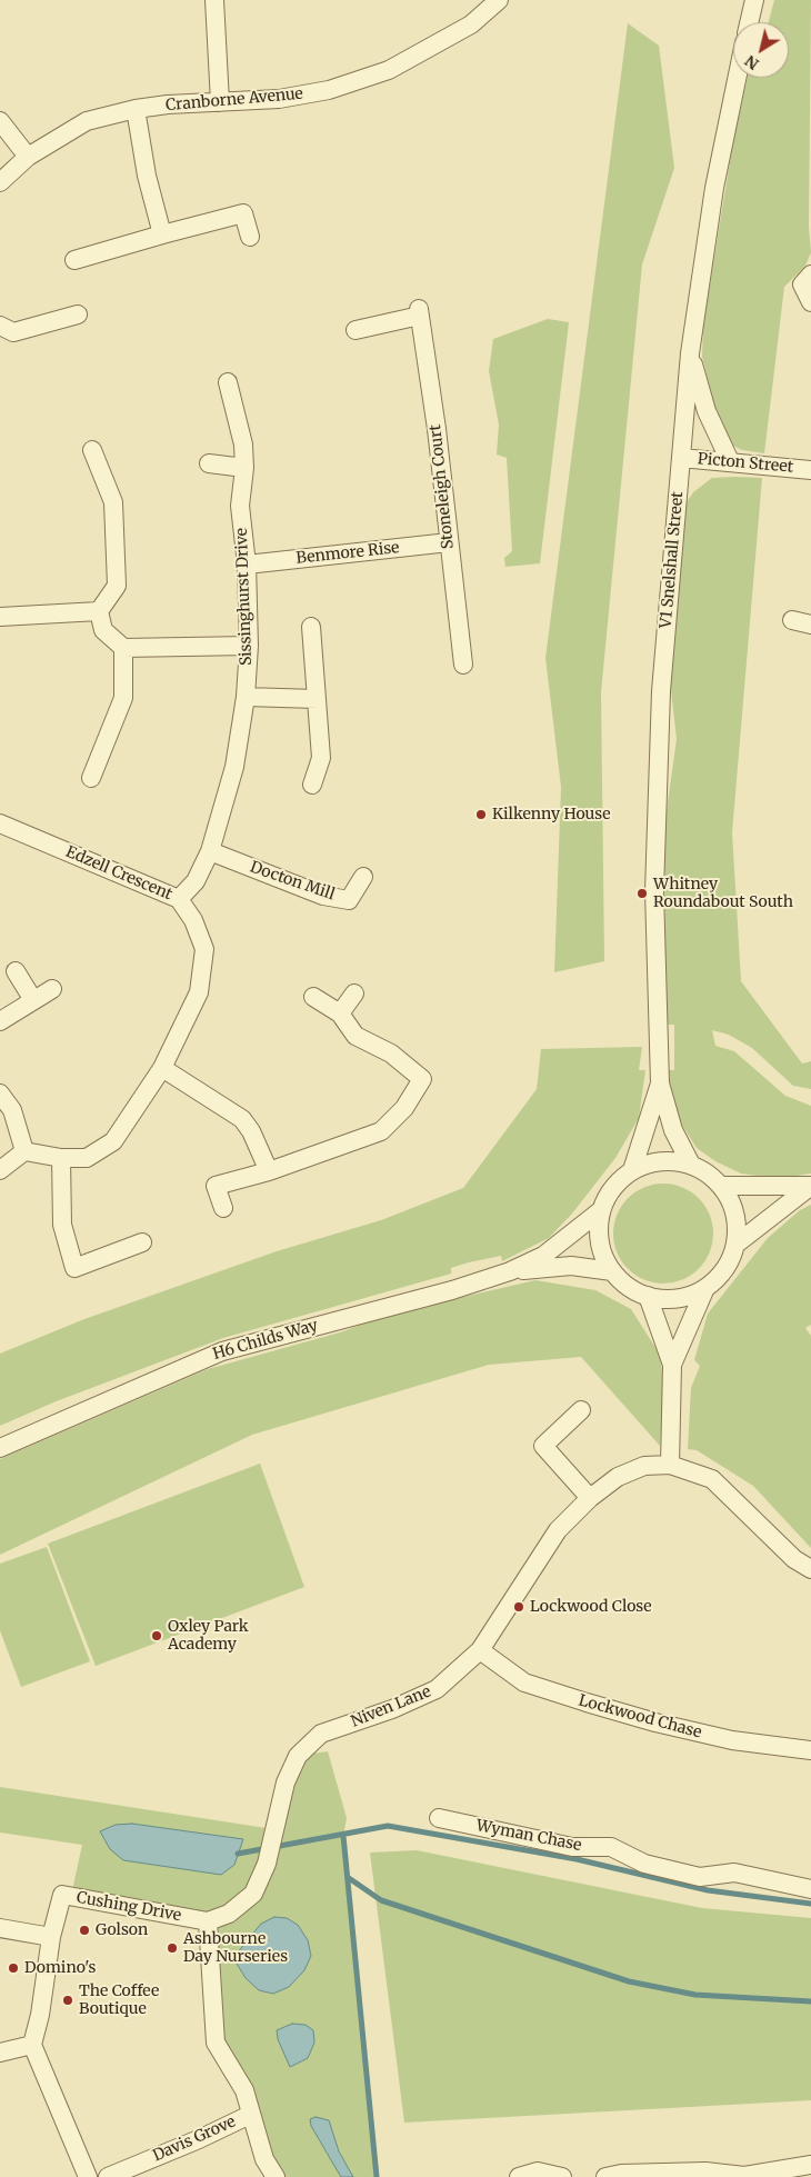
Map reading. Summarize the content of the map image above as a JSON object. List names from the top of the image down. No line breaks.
{"streets":{"street":["Cranborne Avenue","Picton Street","Stoneleigh Court","Benmore Rise","V1 Snelshall Street","Sissinghurst Drive","Edzell Crescent","Docton Mill","H6 Childs Way","Niven Lane","Lockwood Chase","Wyman Chase","Cushing Drive","Davis Grove"]},"crossings":[["Picton Street","V1 Snelshall Street"],["Stoneleigh Court","Benmore Rise"],["Benmore Rise","Sissinghurst Drive"],["V1 Snelshall Street","H6 Childs Way"],["Sissinghurst Drive","Edzell Crescent"],["Sissinghurst Drive","Docton Mill"],["Niven Lane","Lockwood Chase"],["Niven Lane","Cushing Drive"]],"places":["Kilkenny House","Whitney Roundabout South","Lockwood Close","Oxley Park Academy","Golson","Ashbourne Day Nurseries","Domino's","The Coffee Boutique"],"north":"bottom left"}
